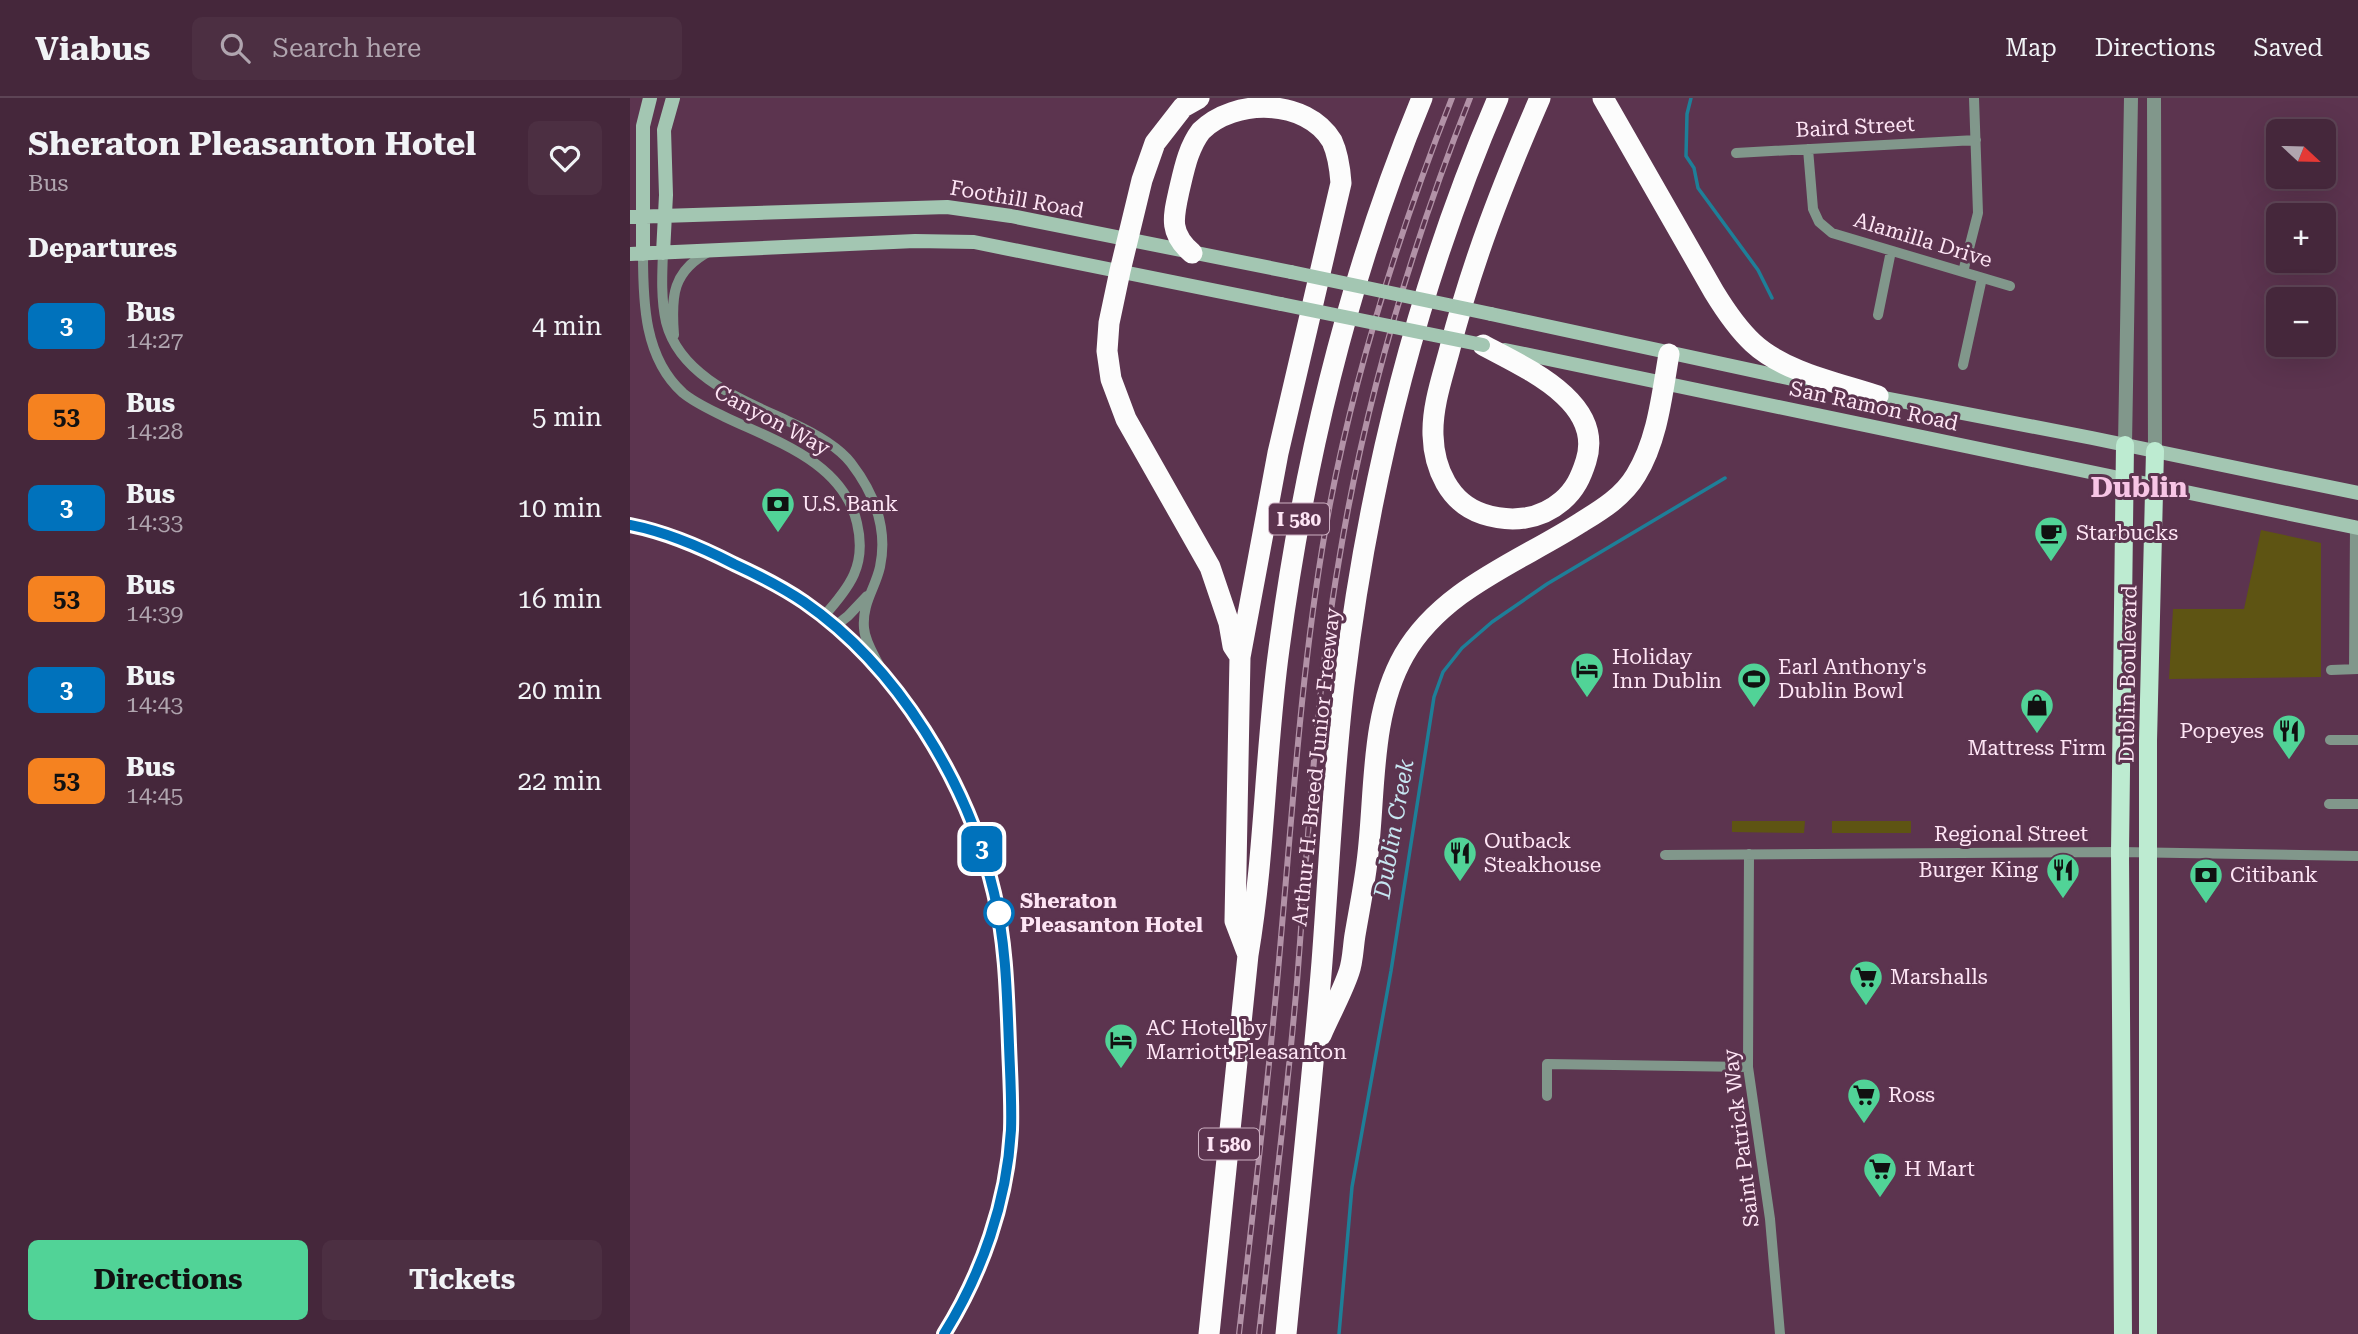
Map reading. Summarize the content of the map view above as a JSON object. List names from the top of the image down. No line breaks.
{"streets":{"highway":["I 580","Arthur H. Breed Junior Freeway"],"main road":["Foothill Road","San Ramon Road","Dublin Boulevard"],"street":["Baird Street","Alamilla Drive","Canyon Way","Regional Street","Saint Patrick Way"]},"crossings":[["Baird Street","Alamilla Drive"],["Foothill Road","San Ramon Road"],["San Ramon Road","Dublin Boulevard"],["Dublin Boulevard","Regional Street"],["Regional Street","Saint Patrick Way"]],"districts":["Dublin"],"water":["Dublin Creek"],"places":{"bank":["U.S. Bank","Citibank"],"cafe":["Starbucks"],"hotel":["Holiday Inn Dublin","AC Hotel by Marriott Pleasanton"],"sports":["Earl Anthony's Dublin Bowl"],"shop":["Mattress Firm"],"restaurant":["Popeyes","Outback Steakhouse","Burger King"],"other":["Sheraton Pleasanton Hotel"],"supermarket":["Marshalls","Ross","H Mart"]},"lines":["bus line 3"],"north":"right","page":{"header":"Viabus","search":"Search here","nav":["Map","Directions","Saved"],"heading":[["Sheraton Pleasanton Hotel","Bus"],"Departures"],"on_map":"3","map_buttons":["+","−"],"list":[{"mark":"3","name":"Bus","note":"14:27","value":"4 min"},{"mark":"53","name":"Bus","note":"14:28","value":"5 min"},{"mark":"3","name":"Bus","note":"14:33","value":"10 min"},{"mark":"53","name":"Bus","note":"14:39","value":"16 min"},{"mark":"3","name":"Bus","note":"14:43","value":"20 min"},{"mark":"53","name":"Bus","note":"14:45","value":"22 min"}],"buttons":["Directions","Tickets"]}}
